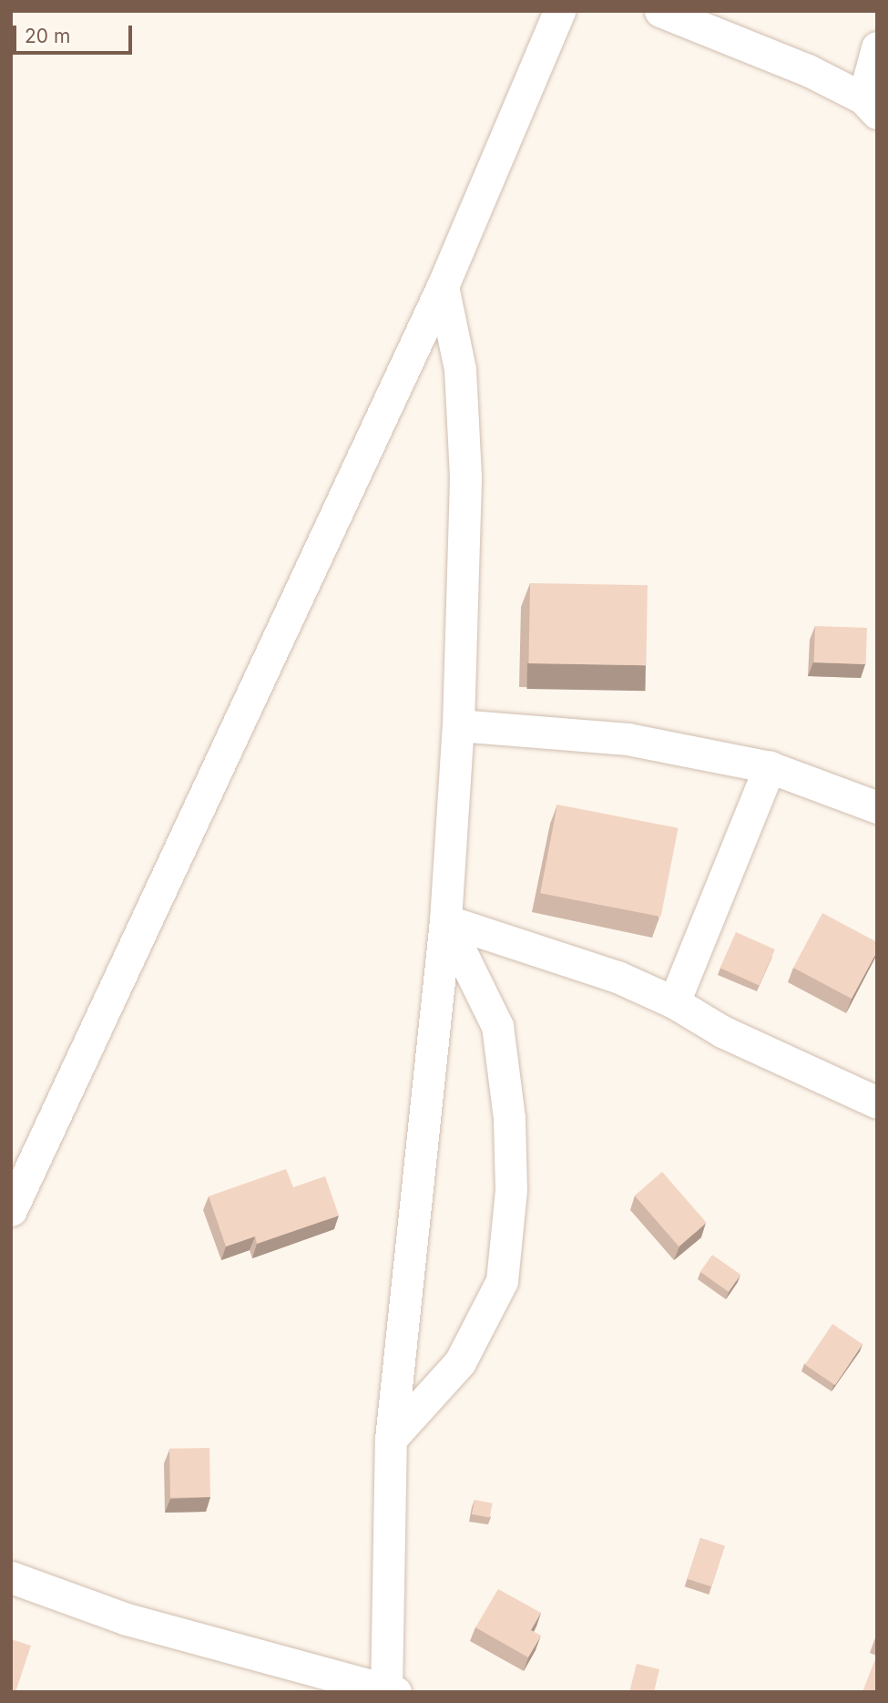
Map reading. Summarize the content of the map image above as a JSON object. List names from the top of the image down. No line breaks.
{"scale_bar":"20 m"}
